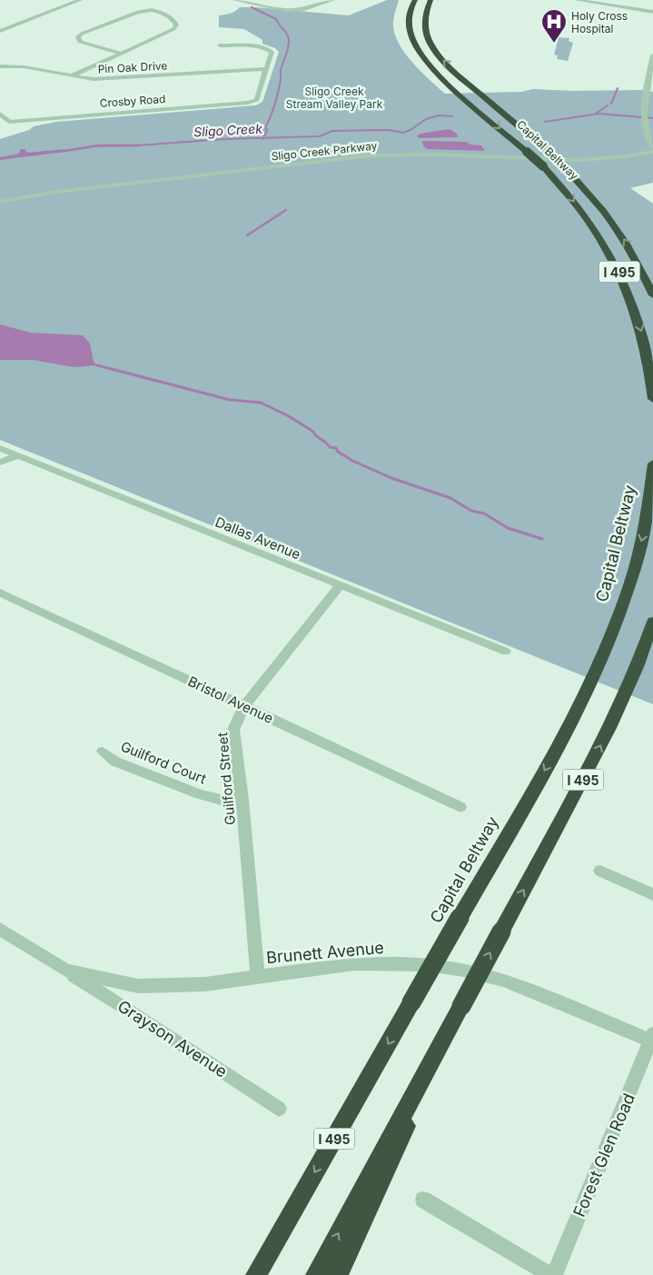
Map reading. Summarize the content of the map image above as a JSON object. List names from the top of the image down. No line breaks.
{"streets":{"highway":["Capital Beltway","I 495"],"street":["Pin Oak Drive","Crosby Road","Sligo Creek Parkway","Dallas Avenue","Bristol Avenue","Guilford Court","Guilford Street","Brunett Avenue","Grayson Avenue","Forest Glen Road"]},"crossings":[["Pin Oak Drive","Crosby Road"],["Dallas Avenue","Guilford Street"],["Bristol Avenue","Guilford Street"],["Guilford Court","Guilford Street"],["Guilford Street","Brunett Avenue"],["Brunett Avenue","Grayson Avenue"],["Brunett Avenue","Forest Glen Road"]],"water":["Sligo Creek"],"parks":["Sligo Creek Stream Valley Park"],"places":{"hospital":["Holy Cross Hospital"]}}
